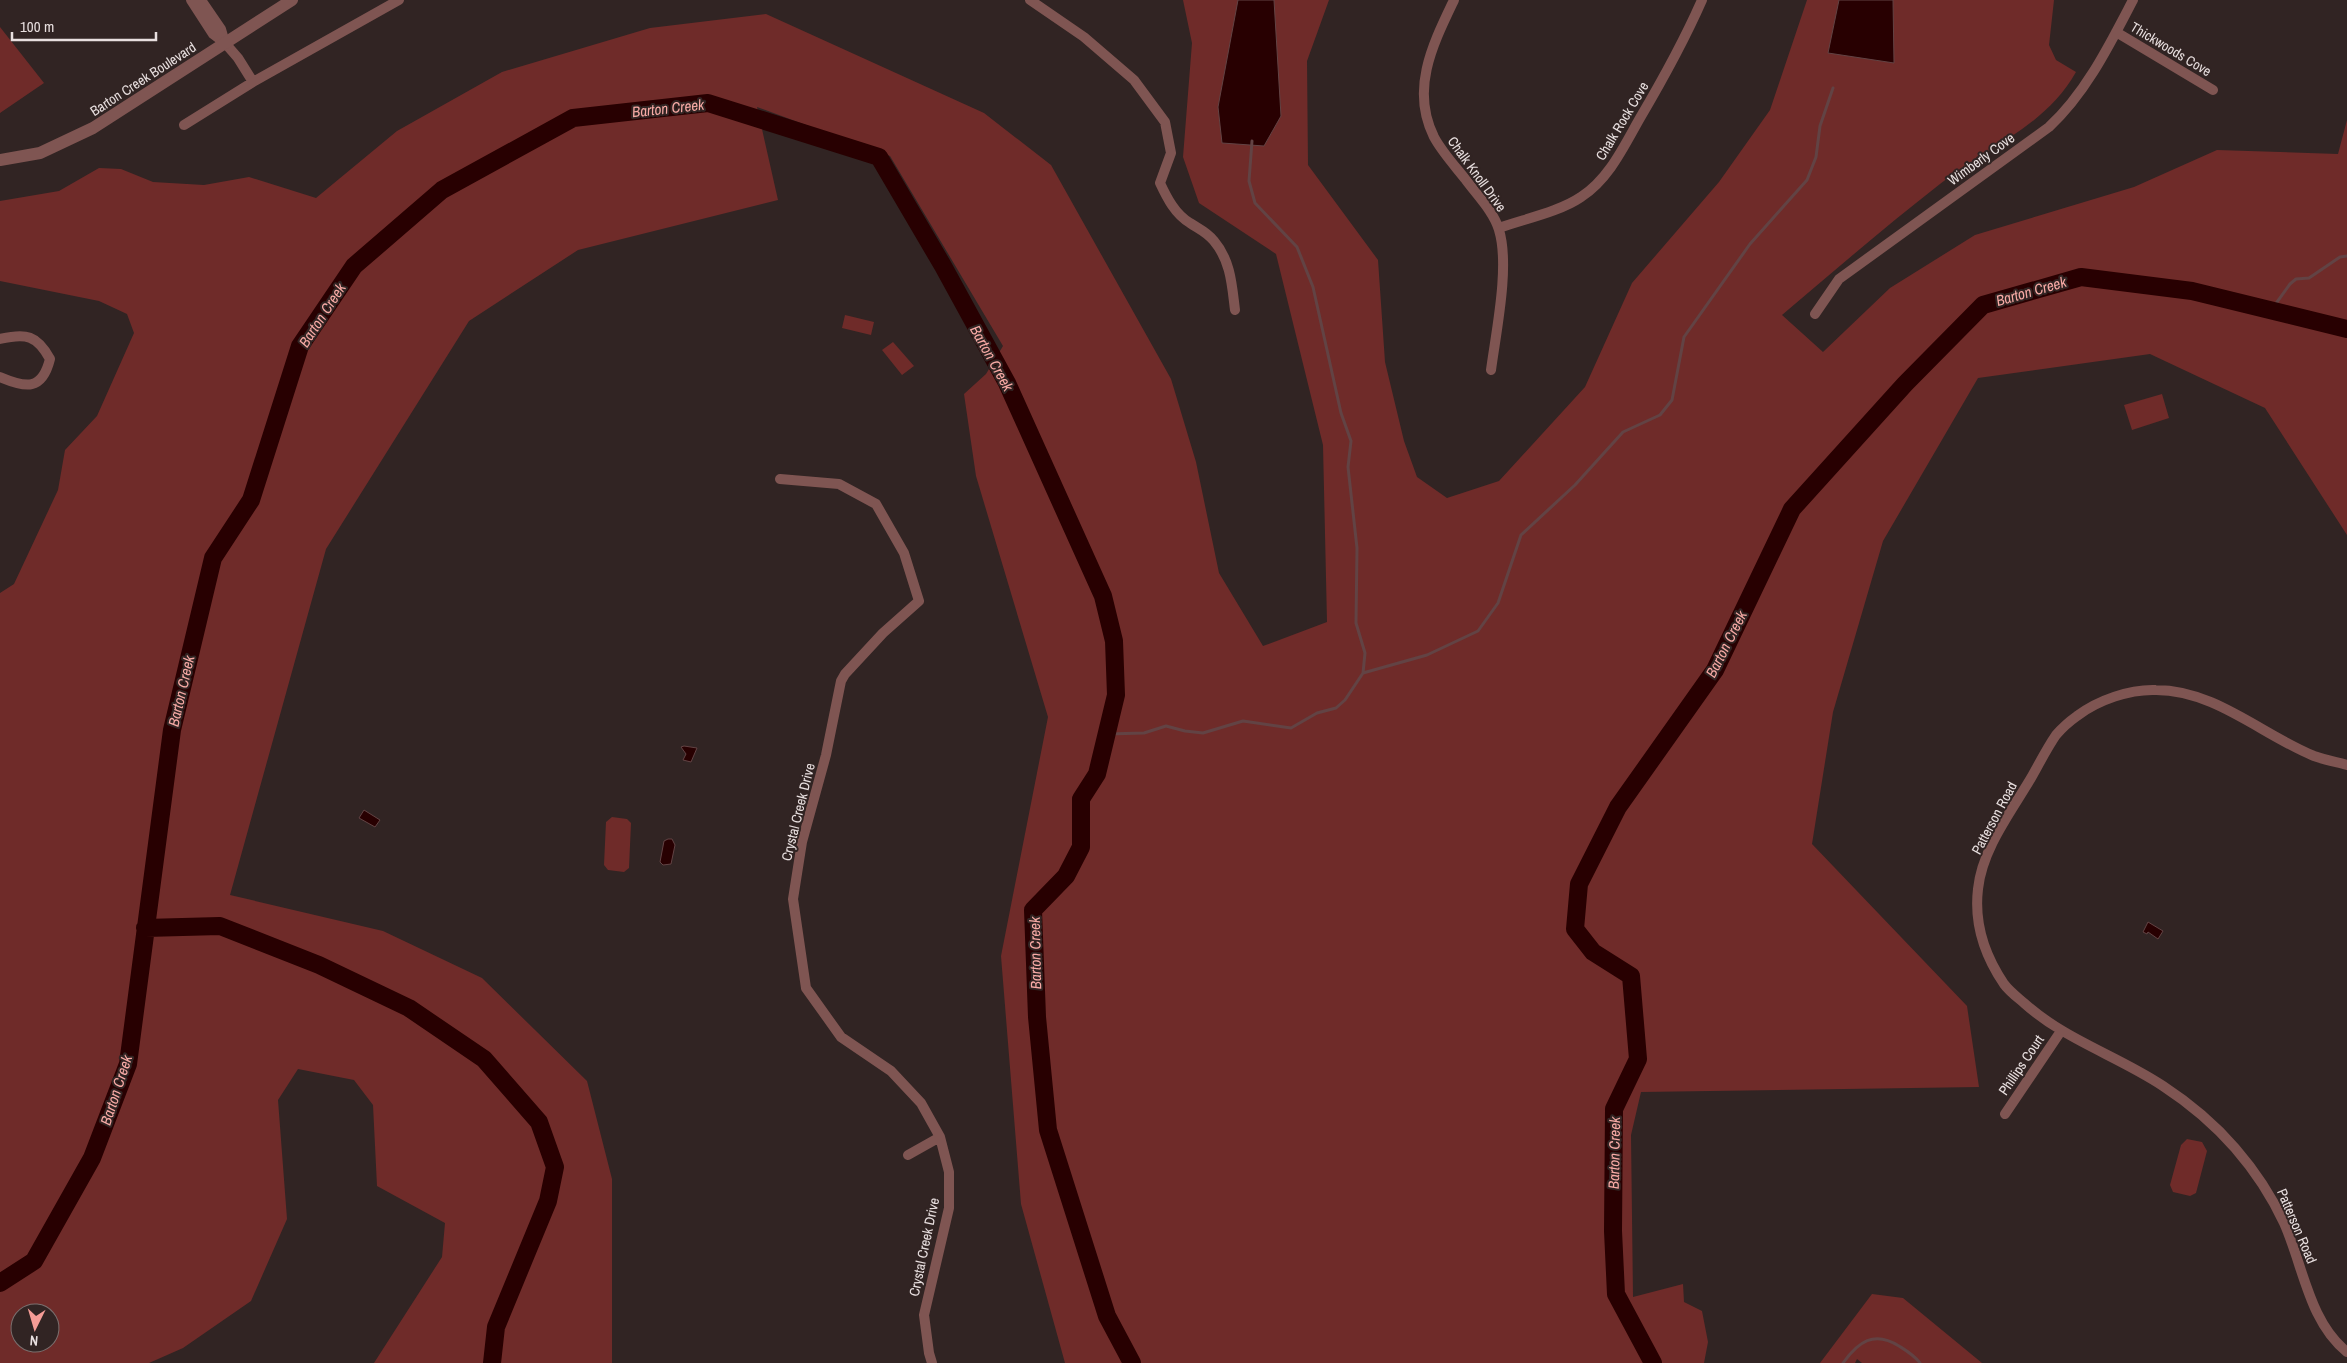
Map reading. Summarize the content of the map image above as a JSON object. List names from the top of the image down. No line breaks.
{"streets":{"street":["Thickwoods Cove","Barton Creek Boulevard","Chalk Rock Cove","Wimberly Cove","Chalk Knoll Drive","Crystal Creek Drive","Patterson Road","Phillips Court"]},"crossings":[["Thickwoods Cove","Wimberly Cove"],["Chalk Rock Cove","Chalk Knoll Drive"],["Patterson Road","Phillips Court"]],"water":["Barton Creek"],"scale_bar":"100 m","north":"bottom"}
